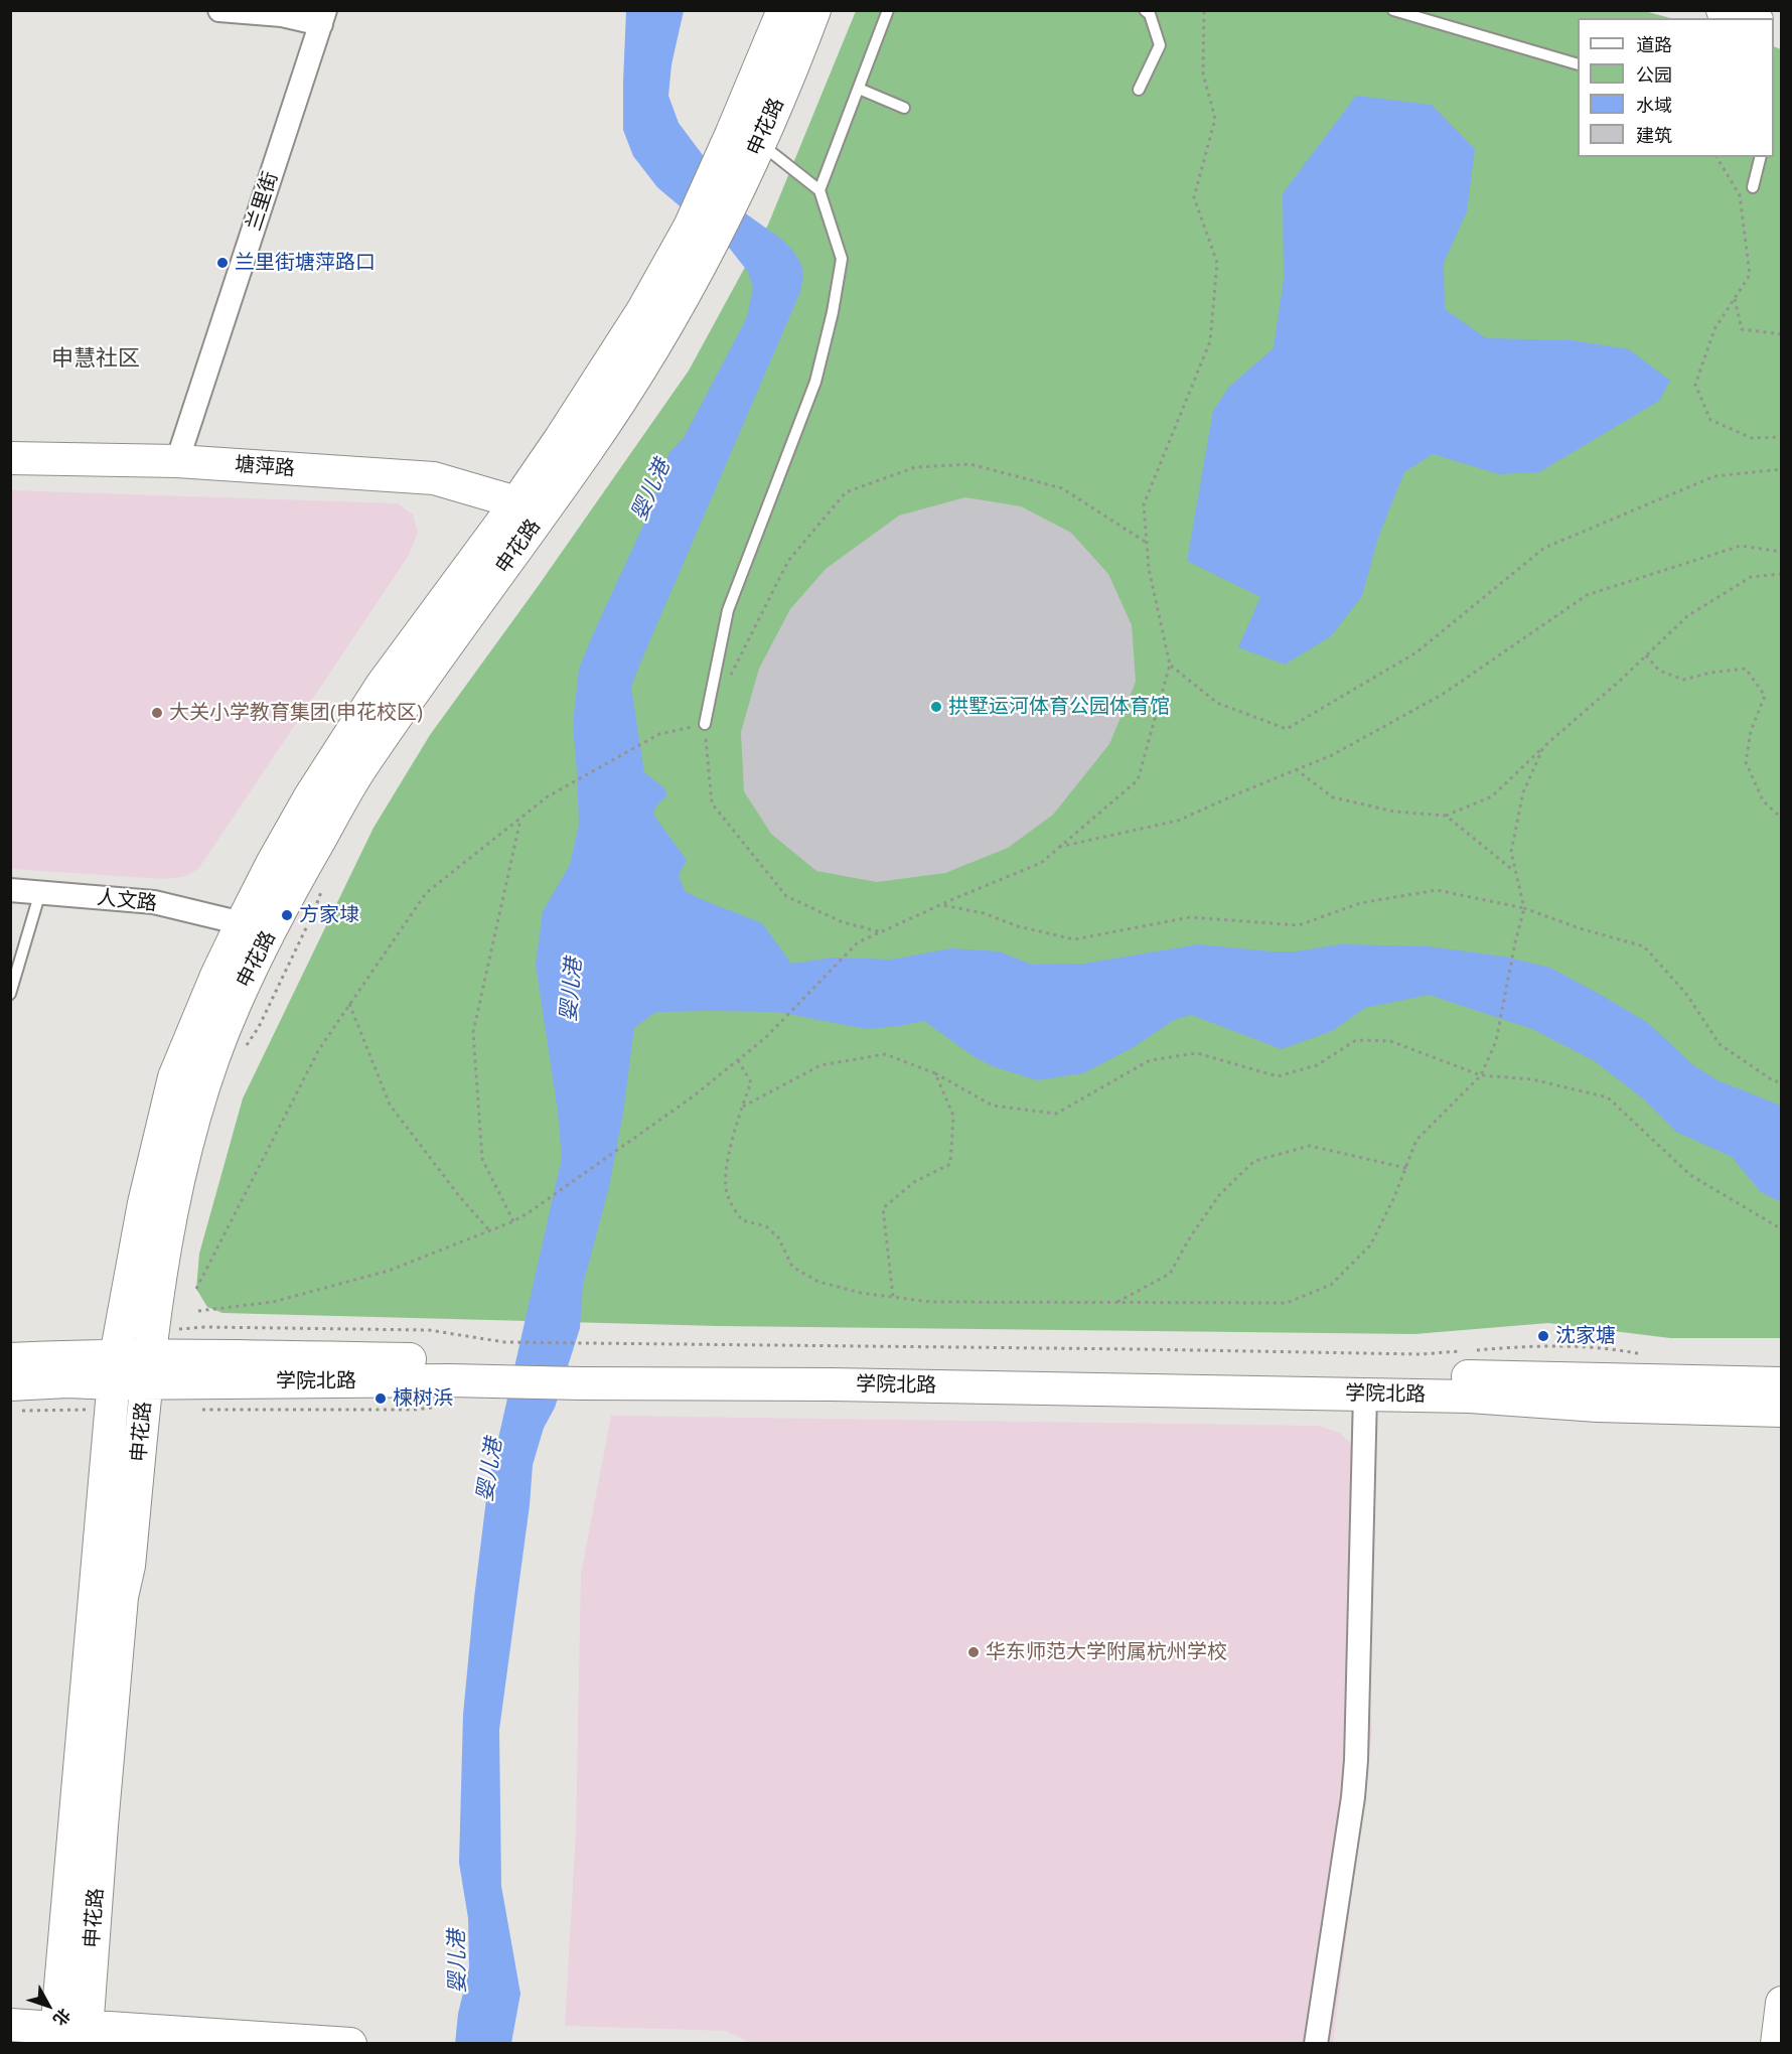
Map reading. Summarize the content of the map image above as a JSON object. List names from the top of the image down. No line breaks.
{"streets":{"main road":["申花路","塘萍路","学院北路"],"street":["兰里街","人文路"]},"crossings":[["申花路","塘萍路"],["申花路","人文路"],["申花路","学院北路"],["兰里街","塘萍路"]],"districts":["申慧社区"],"water":["婴儿港"],"places":["兰里街塘萍路口","拱墅运河体育公园体育馆","大关小学教育集团(申花校区)","方家埭","沈家塘","楝树浜","华东师范大学附属杭州学校"],"legend":["道路","公园","水域","建筑"],"north":"bottom right"}
